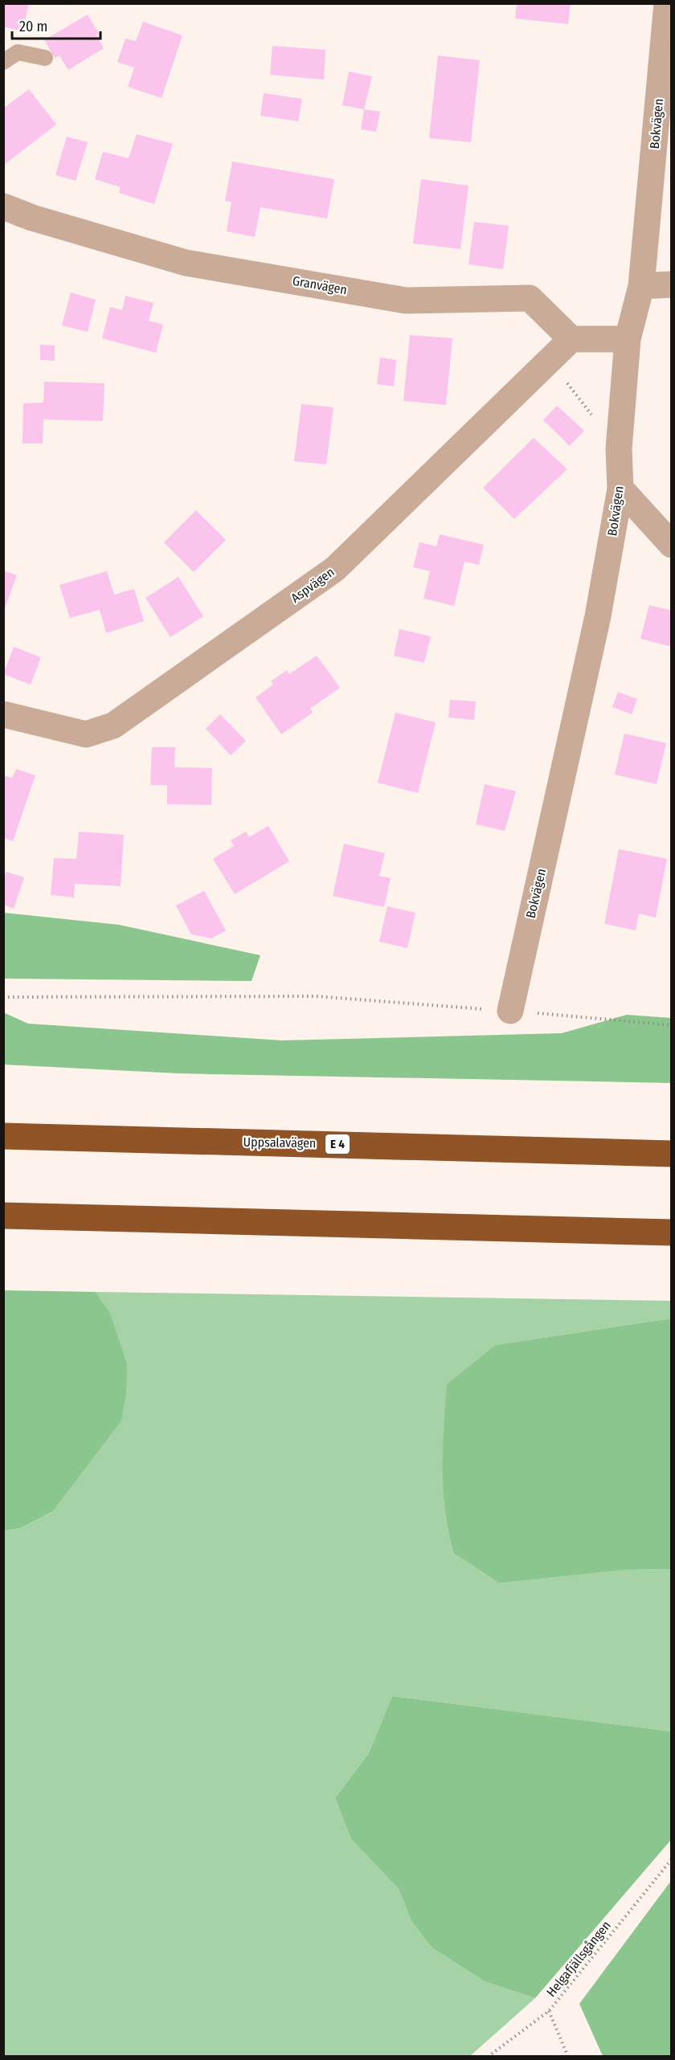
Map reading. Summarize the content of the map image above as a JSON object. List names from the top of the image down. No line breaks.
{"streets":{"highway":["Uppsalavägen","E 4"],"street":["Bokvägen","Granvägen","Aspvägen"],"path":["Helgafjällsgången"]},"crossings":[["Granvägen","Aspvägen"]],"scale_bar":"20 m"}
